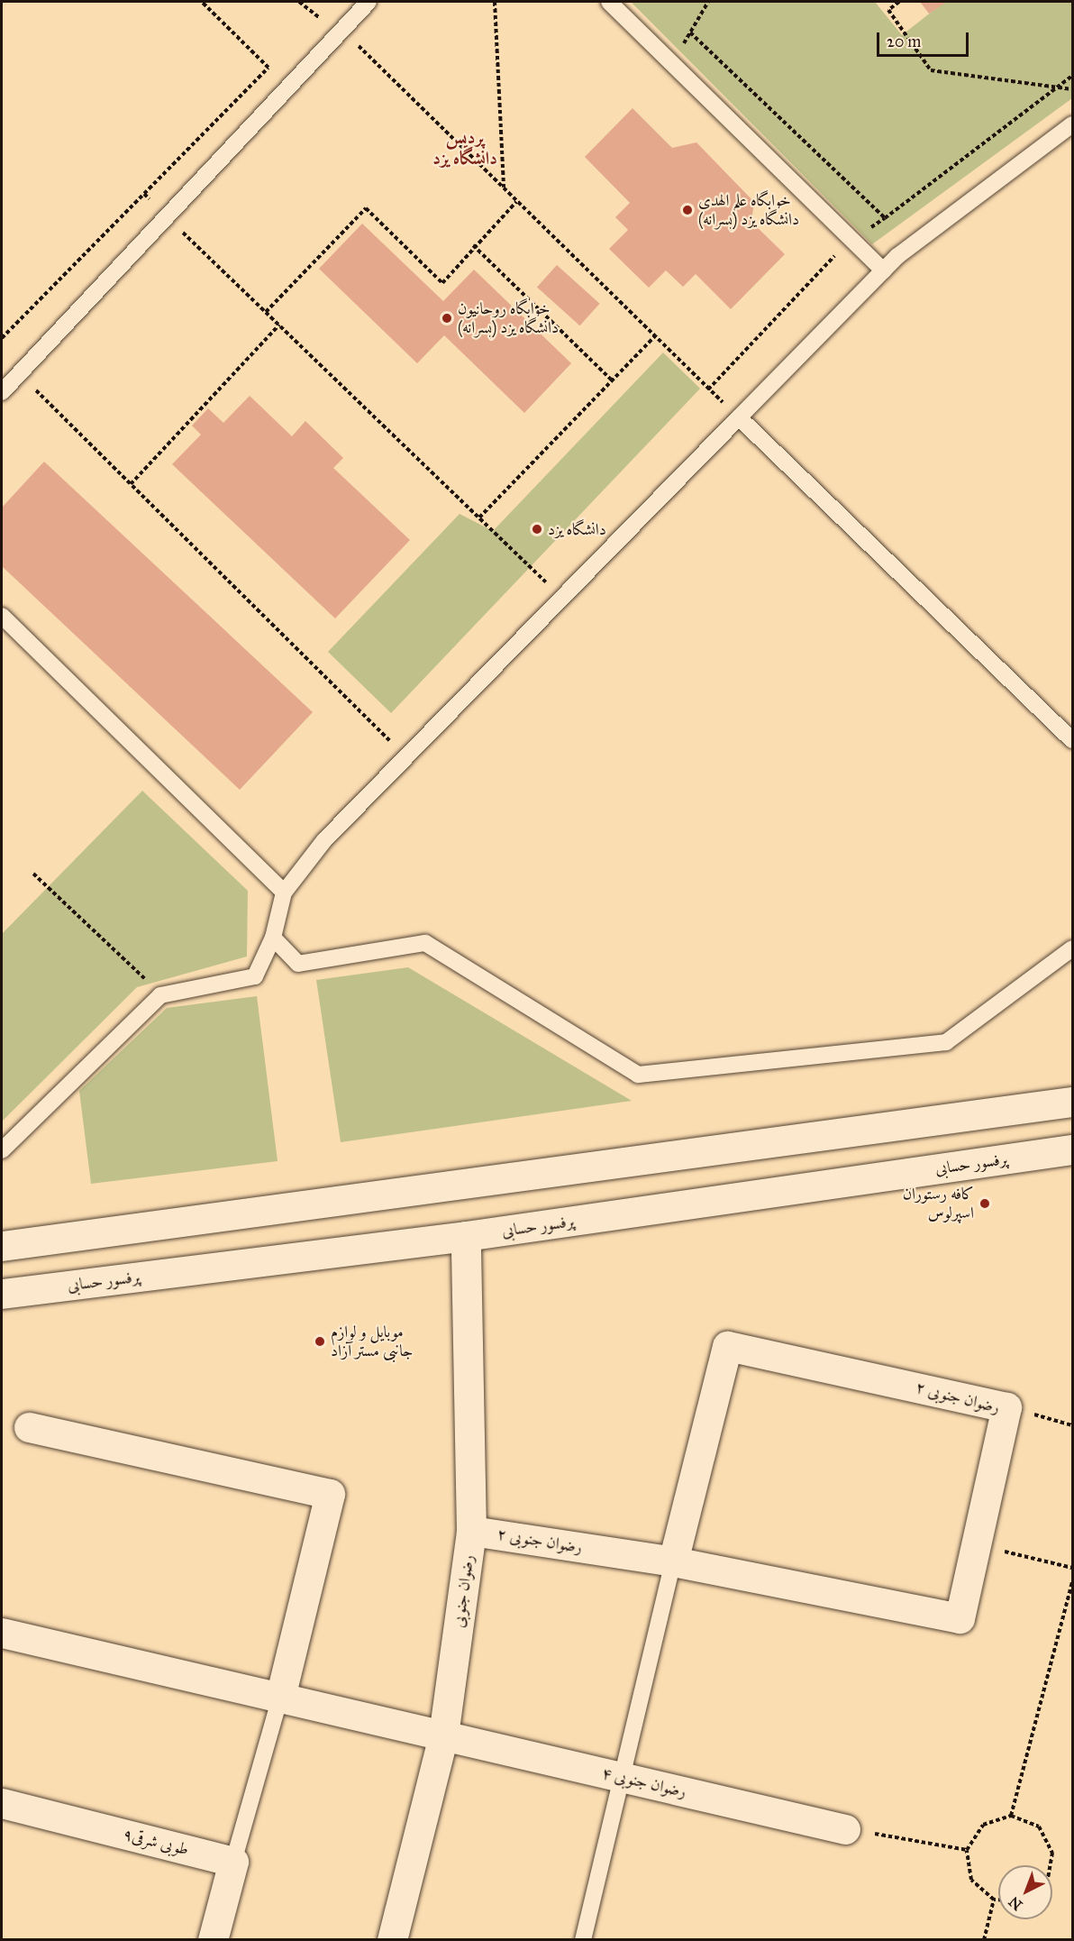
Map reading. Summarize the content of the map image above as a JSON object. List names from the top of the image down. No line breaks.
{"streets":{"street":["پرفسور حسابی","رضوان جنوبی ۲","رضوان جنوبی","رضوان جنوبی ۴","طوبی شرقی۹"]},"crossings":[["پرفسور حسابی","رضوان جنوبی"],["رضوان جنوبی ۲","رضوان جنوبی"],["رضوان جنوبی","رضوان جنوبی ۴"]],"districts":["پردیس دانشگاه یزد"],"places":["خوابگاه علم الهدی (پسرانه) دانشگاه یزد","خوابگاه روحانیون (پسرانه) دانشگاه یزد","دانشگاه یزد","کافه رستوران اسپرلوس","موبایل و لوازم جانبی مستر آزاد"],"scale_bar":"20 m","north":"bottom left"}
